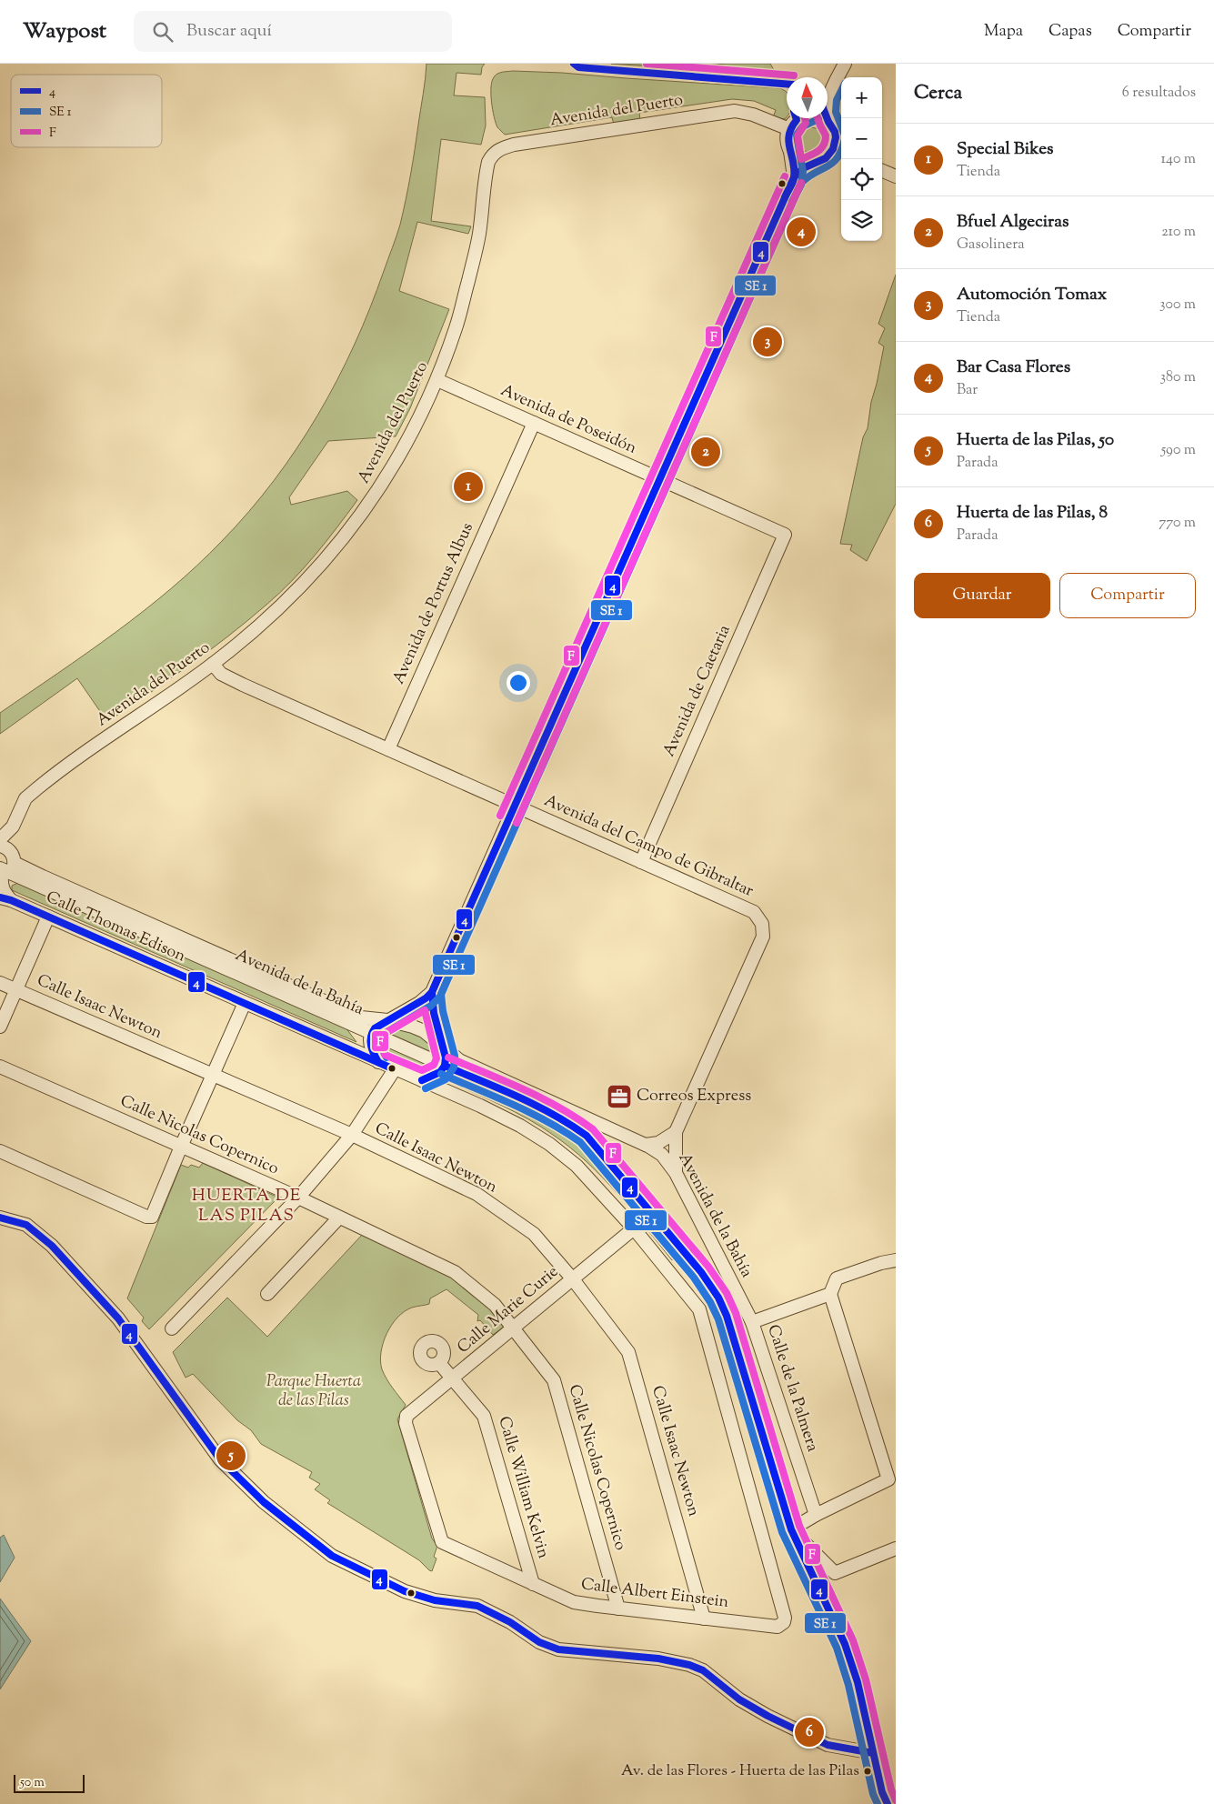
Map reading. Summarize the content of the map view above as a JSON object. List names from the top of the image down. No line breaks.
{"streets":{"street":["Avenida del Puerto","Avenida de Poseidón","Avenida de Portus Albus","Avenida de Caetaria","Avenida del Campo de Gibraltar","Calle Thomas Edison","Avenida de la Bahía","Calle Isaac Newton","Calle Nicolas Copernico","Calle Marie Curie","Calle de la Palmera","Calle William Kelvin","Calle Albert Einstein"]},"crossings":[["Avenida del Puerto","Avenida de Poseidón"],["Avenida del Puerto","Avenida del Campo de Gibraltar"],["Avenida de Poseidón","Avenida de Portus Albus"],["Avenida de Poseidón","Avenida de Caetaria"],["Avenida de Portus Albus","Avenida del Campo de Gibraltar"],["Avenida de Caetaria","Avenida del Campo de Gibraltar"],["Avenida del Campo de Gibraltar","Avenida de la Bahía"],["Calle Thomas Edison","Avenida de la Bahía"],["Calle Thomas Edison","Calle Marie Curie"],["Calle Thomas Edison","Calle Albert Einstein"],["Avenida de la Bahía","Calle de la Palmera"],["Calle Isaac Newton","Calle Marie Curie"],["Calle Isaac Newton","Calle Albert Einstein"],["Calle Nicolas Copernico","Calle Marie Curie"],["Calle Nicolas Copernico","Calle Albert Einstein"],["Calle Marie Curie","Calle William Kelvin"],["Calle Marie Curie","Calle Albert Einstein"],["Calle William Kelvin","Calle Albert Einstein"]],"districts":["HUERTA DE LAS PILAS"],"parks":["Parque Huerta de las Pilas"],"places":{"office":["Correos Express"],"other":["Av. de las Flores - Huerta de las Pilas"]},"lines":["transit line 4","transit line F"],"legend":["4","SE 1","F"],"scale_bar":"50 m","north":"top","page":{"header":"Waypost","search":"Buscar aquí","nav":["Mapa","Capas","Compartir"],"heading":["Cerca","6 resultados"],"map_buttons":["+","−"],"list":[{"mark":"1","name":"Special Bikes","note":"Tienda","value":"140 m"},{"mark":"2","name":"Bfuel Algeciras","note":"Gasolinera","value":"210 m"},{"mark":"3","name":"Automoción Tomax","note":"Tienda","value":"300 m"},{"mark":"4","name":"Bar Casa Flores","note":"Bar","value":"380 m"},{"mark":"5","name":"Huerta de las Pilas, 50","note":"Parada","value":"590 m"},{"mark":"6","name":"Huerta de las Pilas, 8","note":"Parada","value":"770 m"}],"pins":["4","3","2","1","5","6"],"buttons":["Guardar","Compartir"],"scale":"50 m"}}
